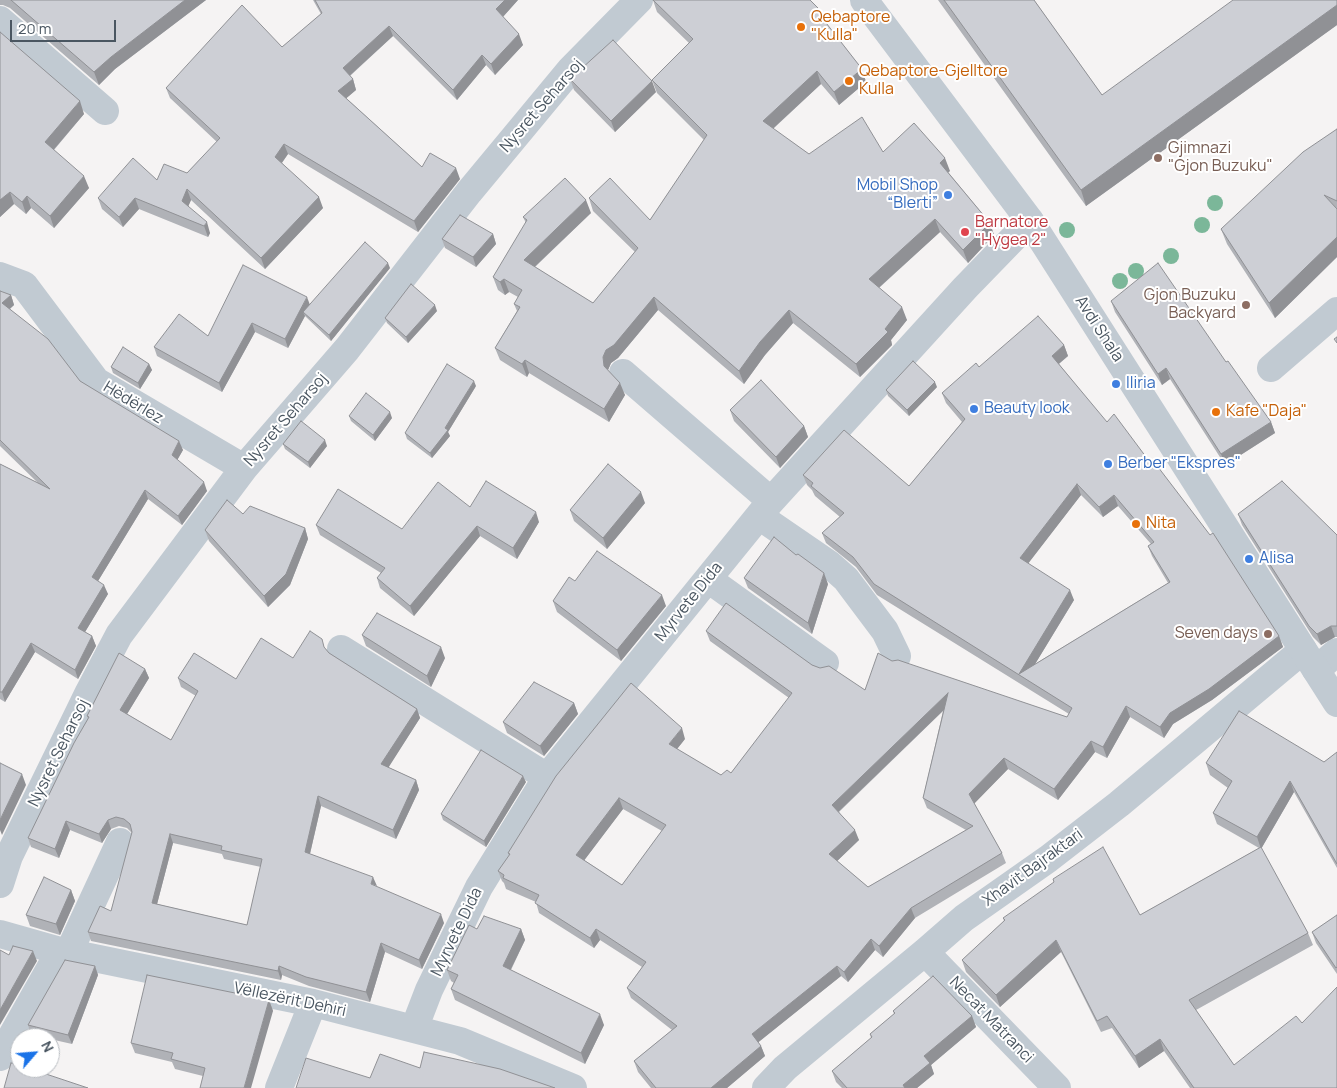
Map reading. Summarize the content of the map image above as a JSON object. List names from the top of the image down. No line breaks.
{"streets":{"street":["Nysret Seharsoj","Avdi Shala","Hëdërlez","Myrvete Dida","Xhavit Bajraktari","Vëllezërit Dehiri","Necat Matranci"]},"crossings":[["Nysret Seharsoj","Hëdërlez"],["Avdi Shala","Myrvete Dida"],["Avdi Shala","Xhavit Bajraktari"],["Myrvete Dida","Vëllezërit Dehiri"],["Xhavit Bajraktari","Necat Matranci"]],"places":["Qebaptore \"Kulla\"","Qebaptore-Gjelltore Kulla","Gjimnazi \"Gjon Buzuku\"","Mobil Shop “Blerti”","Barnatore \"Hygea 2\"","Gjon Buzuku Backyard","Iliria","Beauty look","Kafe \"Daja\"","Berber \"Ekspres\"","Nita","Alisa","Seven days"],"scale_bar":"20 m","north":"top right"}
